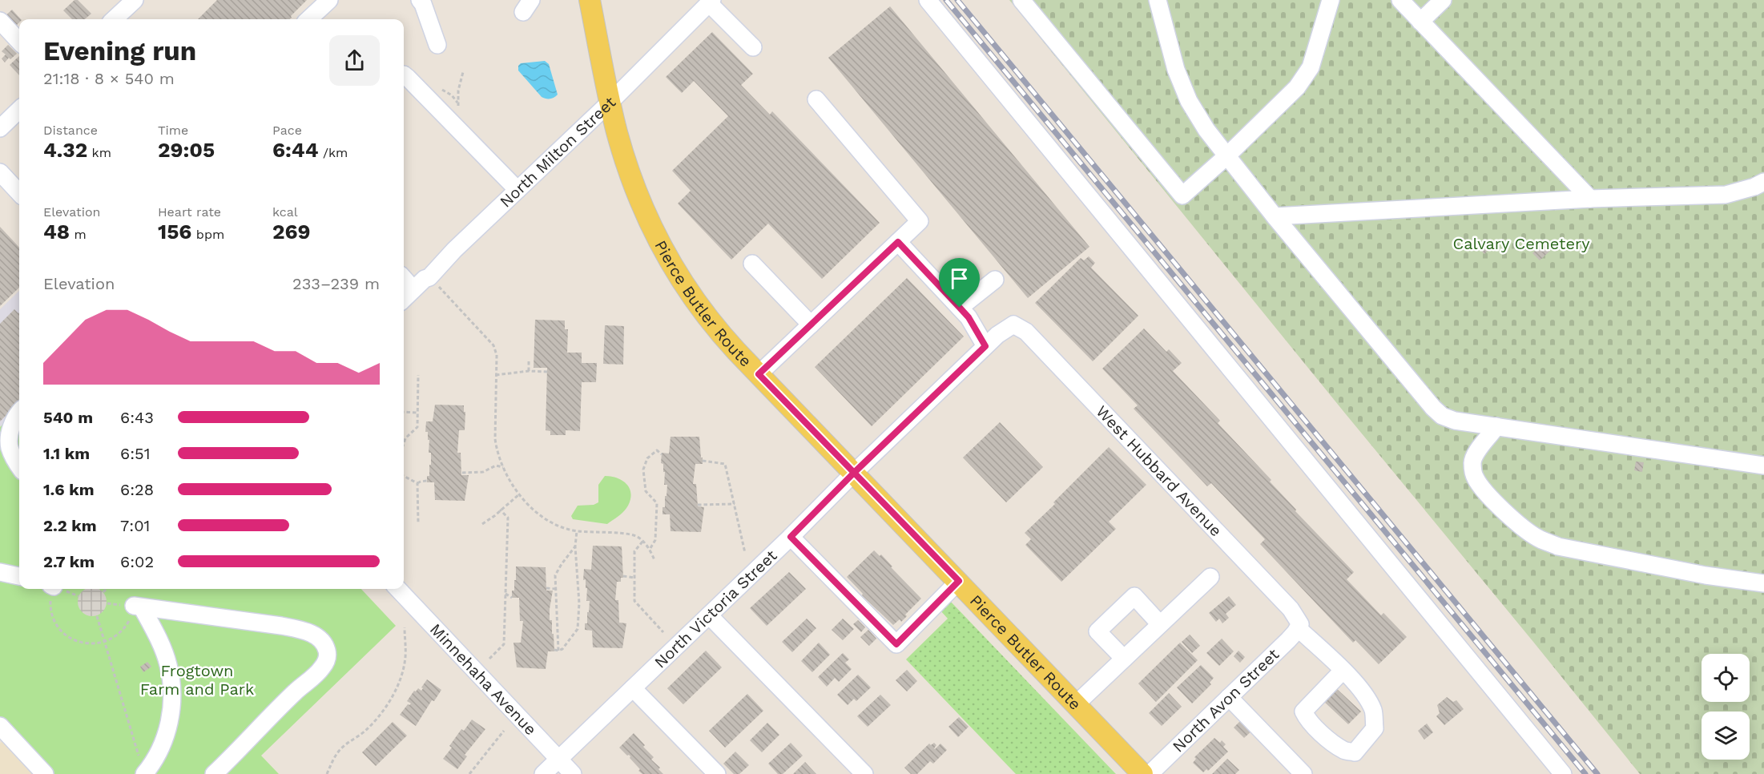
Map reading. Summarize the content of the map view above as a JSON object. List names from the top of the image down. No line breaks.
{"streets":{"main road":["Pierce Butler Route"],"street":["North Milton Street","West Hubbard Avenue","North Victoria Street","Minnehaha Avenue","North Avon Street"]},"crossings":[["North Milton Street","Pierce Butler Route"],["Pierce Butler Route","North Victoria Street"],["West Hubbard Avenue","North Victoria Street"],["West Hubbard Avenue","North Avon Street"],["North Victoria Street","Minnehaha Avenue"]],"parks":["Calvary Cemetery","Frogtown Farm and Park"],"page":{"heading":["Evening run","21:18 · 8 × 540 m"],"stats":[["Distance","4.32 km"],["Time","29:05"],["Pace","6:44 /km"],["Elevation","48 m"],["Heart rate","156 bpm"],["kcal","269"]],"chart":["Elevation","233–239 m"],"list":[{"name":"540 m","note":"6:43"},{"name":"1.1 km","note":"6:51"},{"name":"1.6 km","note":"6:28"},{"name":"2.2 km","note":"7:01"},{"name":"2.7 km","note":"6:02"}]}}
